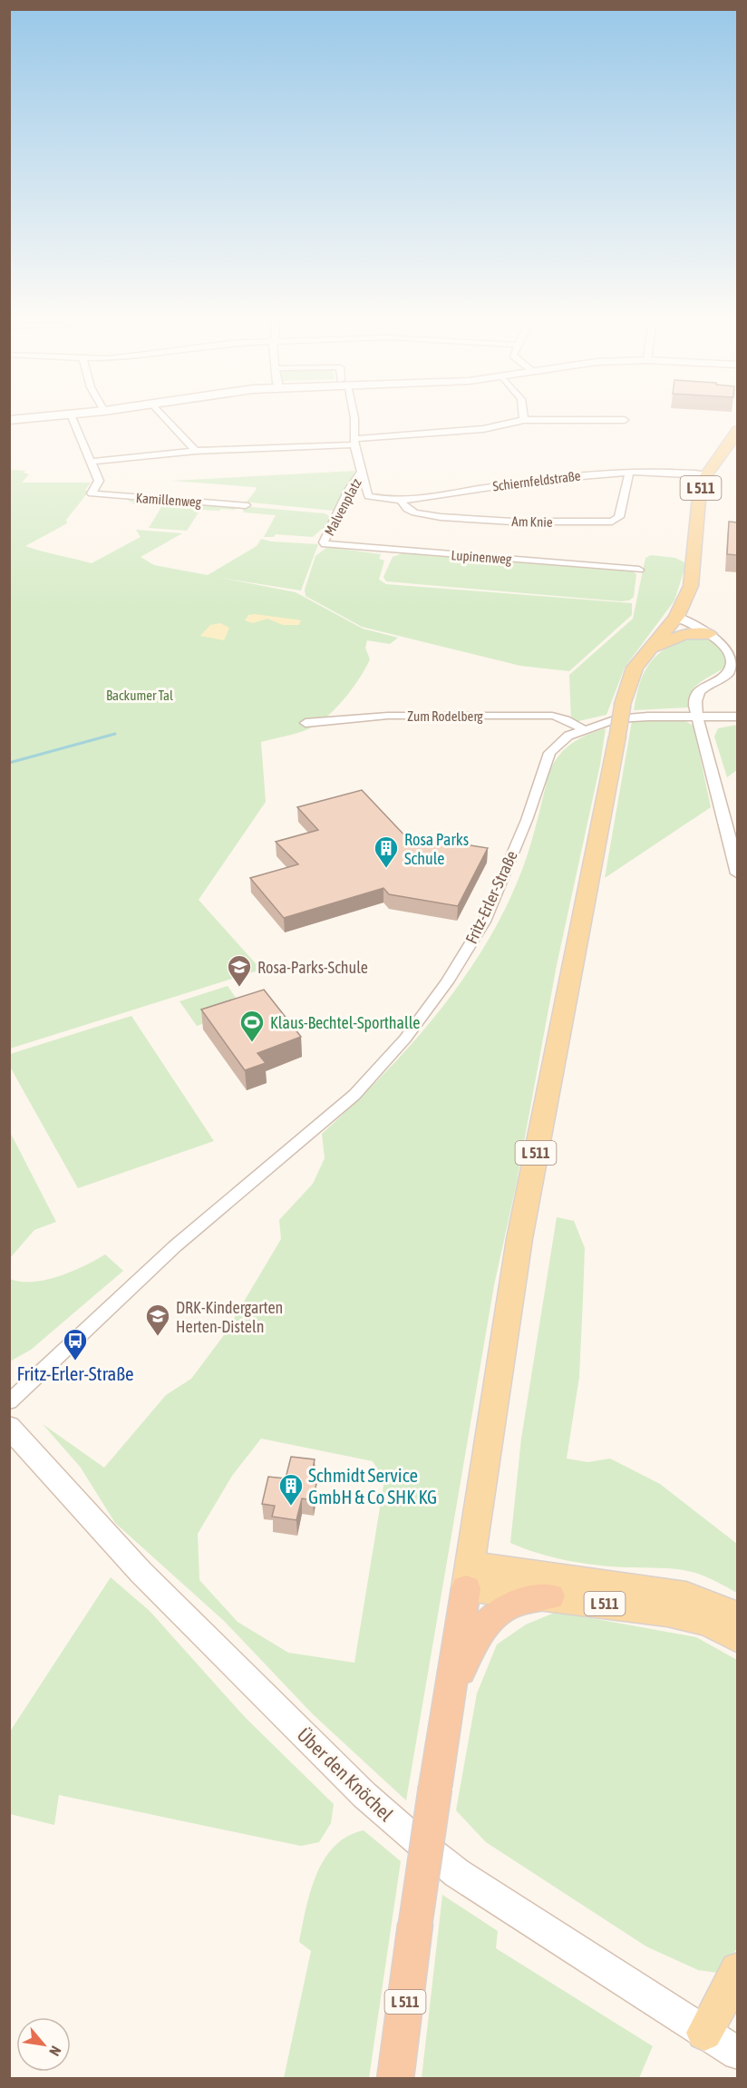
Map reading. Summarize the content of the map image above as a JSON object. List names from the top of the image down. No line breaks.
{"streets":{"highway":["L 511"],"main road":["Über den Knöchel"],"street":["Schiernfeldstraße","Kamillenweg","Malvenplatz","Am Knie","Lupinenweg","Zum Rodelberg","Fritz-Erler-Straße"]},"crossings":[["Schiernfeldstraße","L 511"],["Schiernfeldstraße","Malvenplatz"],["Schiernfeldstraße","Am Knie"],["Malvenplatz","Lupinenweg"],["Zum Rodelberg","Fritz-Erler-Straße"]],"parks":["Backumer Tal"],"places":{"building":["Rosa Parks Schule","Schmidt Service GmbH & Co SHK KG"],"school or university":["Rosa-Parks-Schule","DRK-Kindergarten Herten-Disteln"],"sports":["Klaus-Bechtel-Sporthalle"],"bus stop":["Fritz-Erler-Straße"]},"north":"bottom right"}
